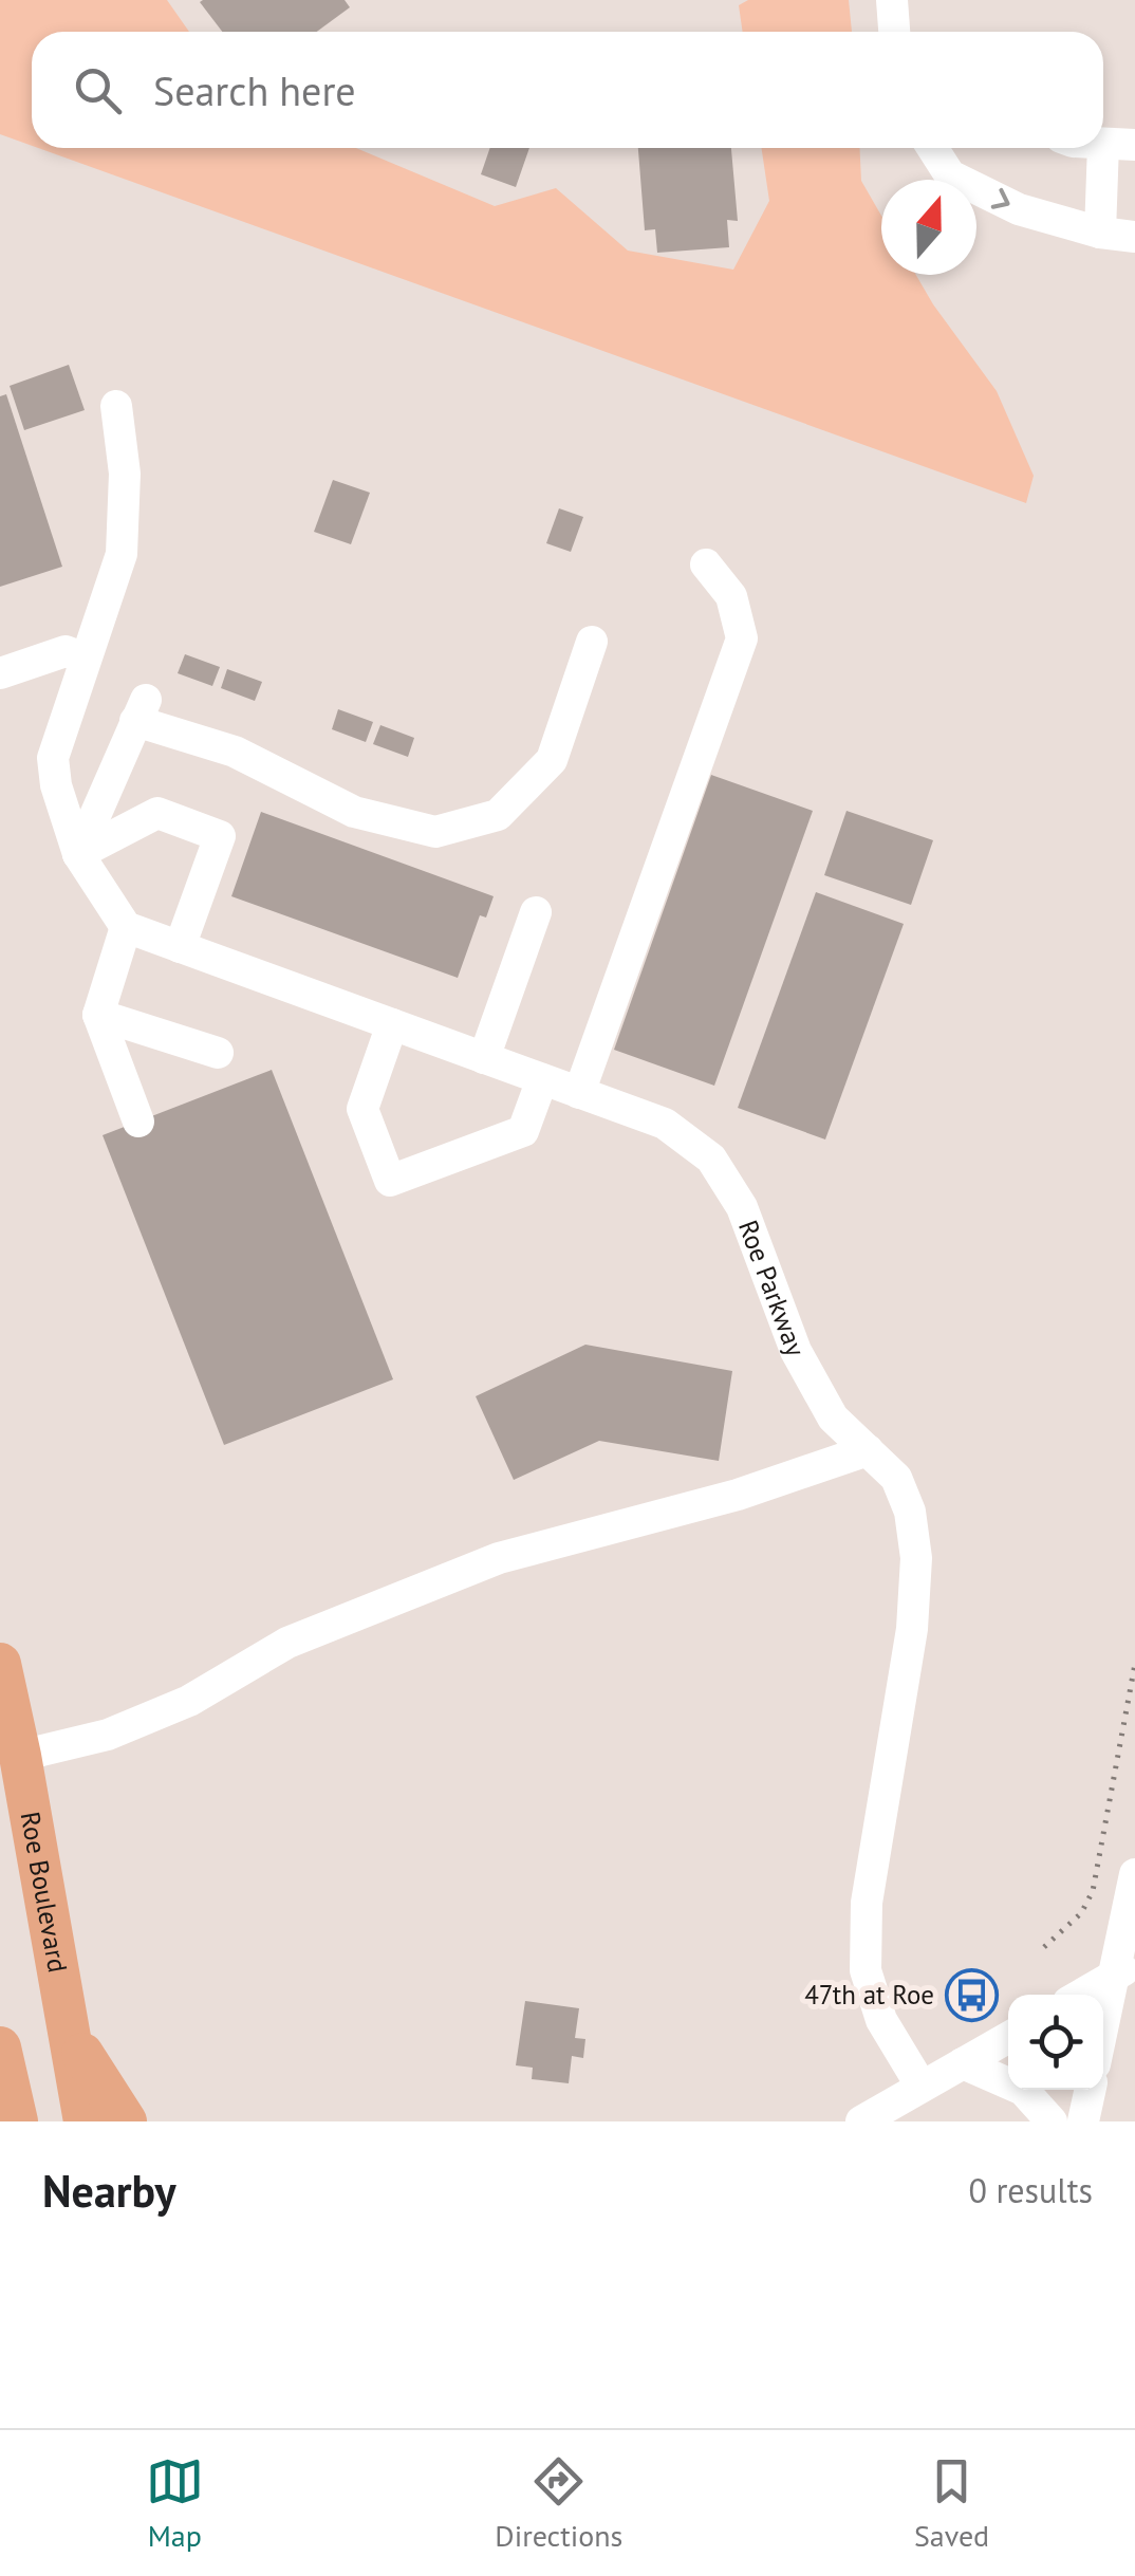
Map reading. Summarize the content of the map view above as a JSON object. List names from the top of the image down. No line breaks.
{"streets":{"main road":["Roe Boulevard"],"street":["Roe Parkway"]},"places":{"bus stop":["47th at Roe"]},"north":"top","page":{"search":"Search here","heading":["Nearby","0 results"],"nav":["Map","Directions","Saved"]}}
